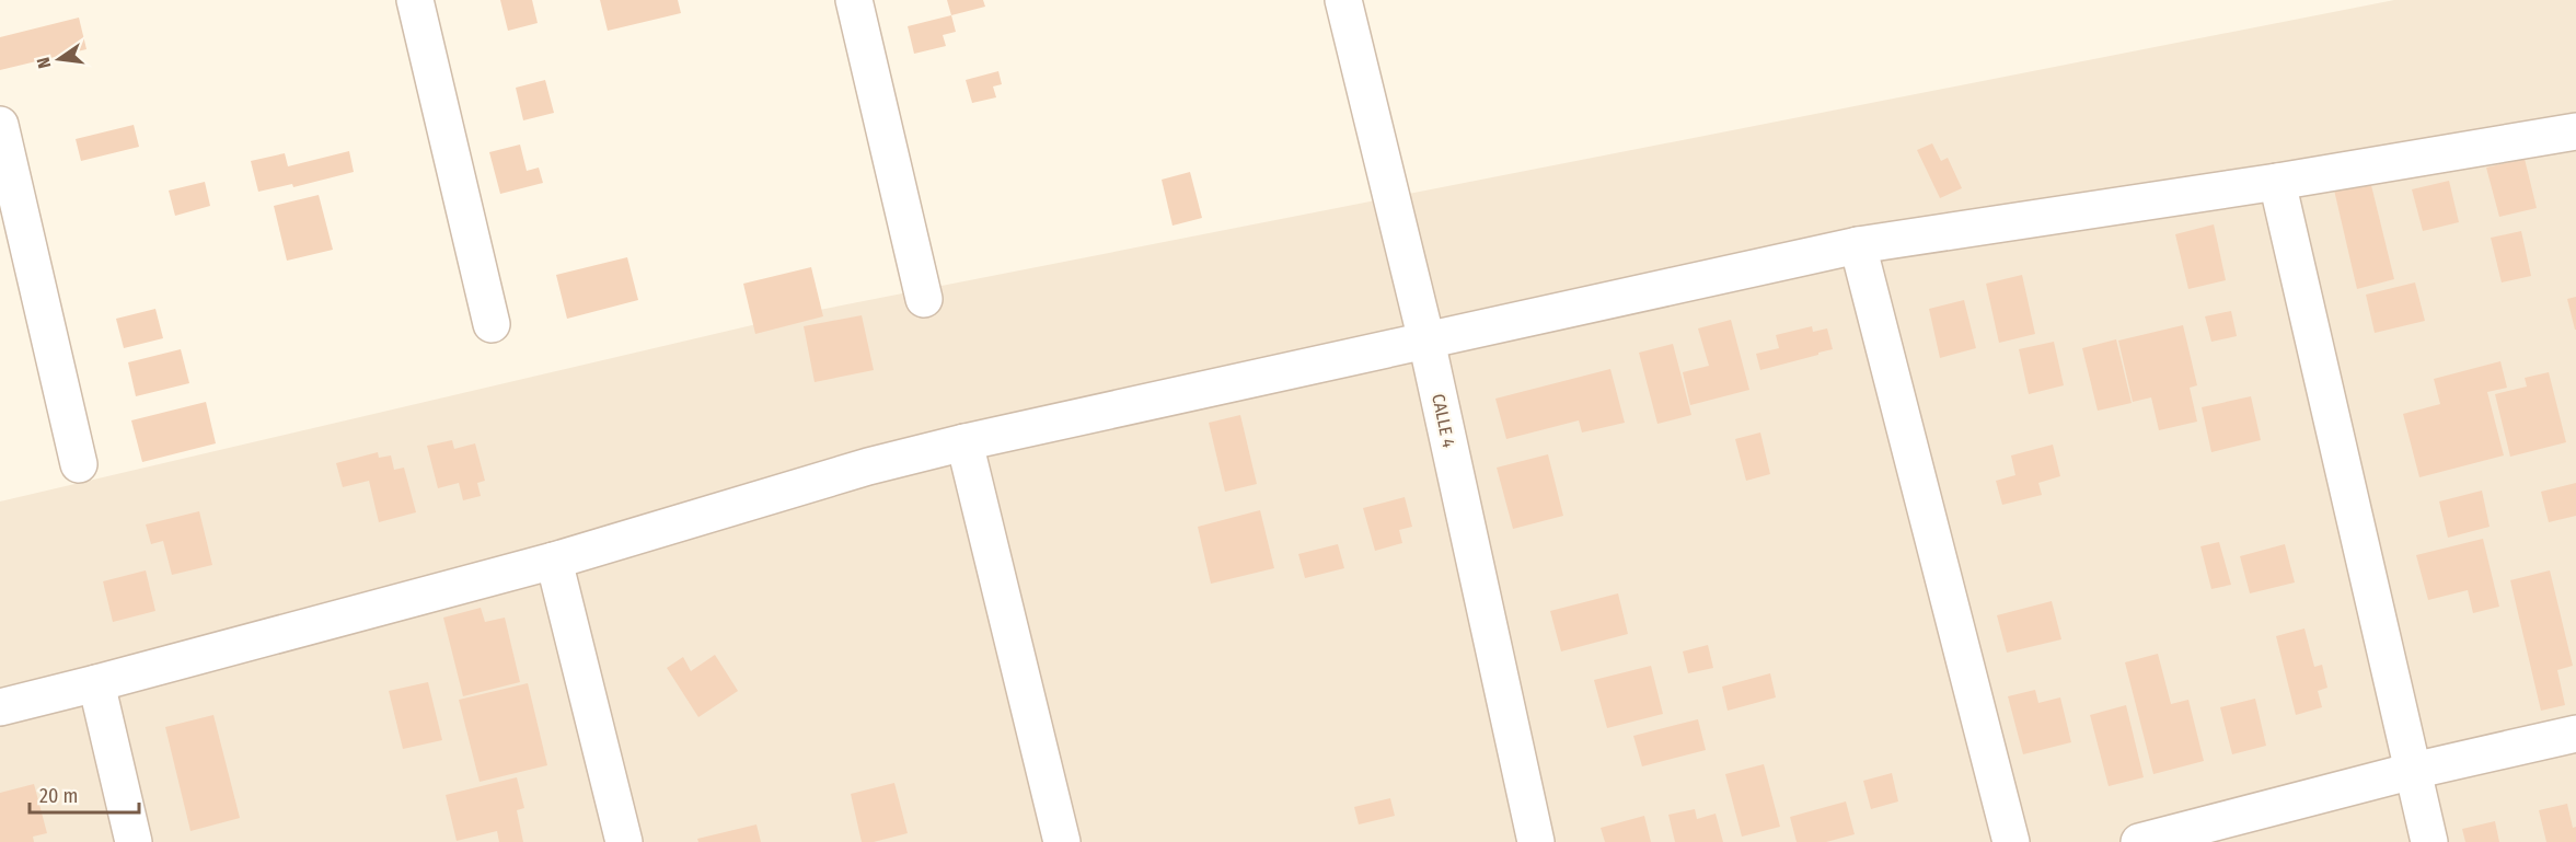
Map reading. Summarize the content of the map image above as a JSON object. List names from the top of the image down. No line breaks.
{"streets":{"street":["CALLE 4"]},"scale_bar":"20 m","north":"left"}
